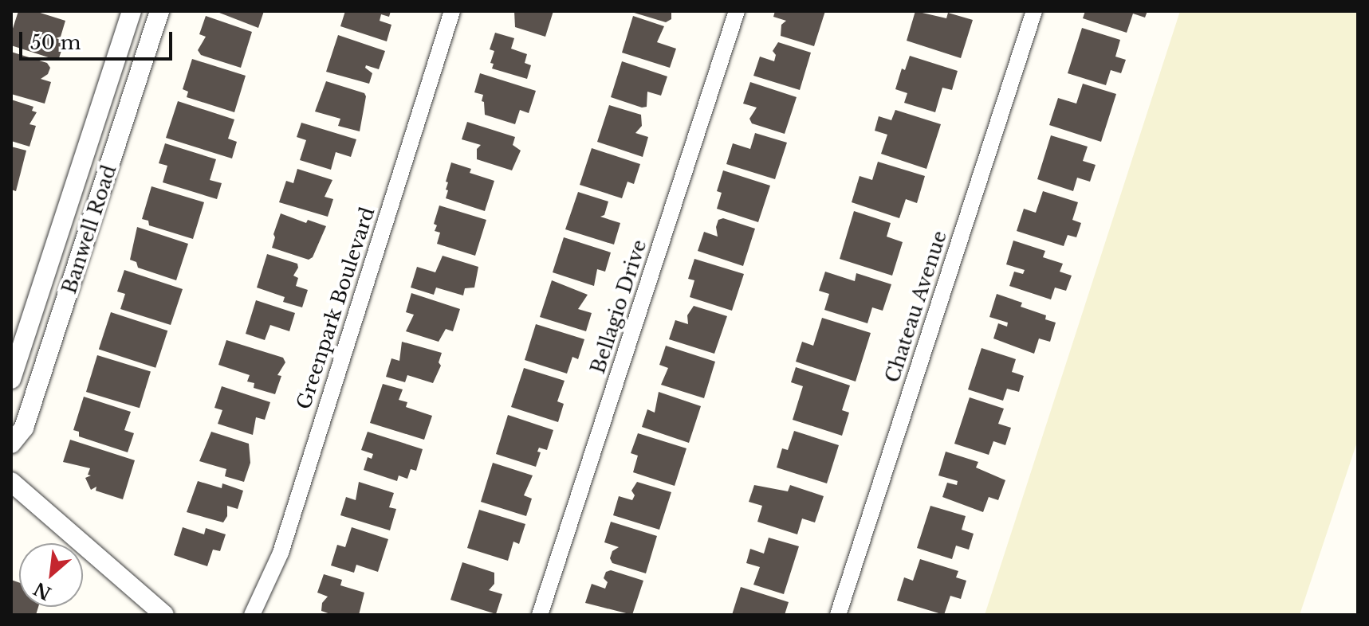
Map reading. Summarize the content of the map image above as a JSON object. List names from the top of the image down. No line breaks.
{"streets":{"street":["Banwell Road","Bellagio Drive","Chateau Avenue","Greenpark Boulevard"]},"scale_bar":"50 m","north":"bottom left"}
